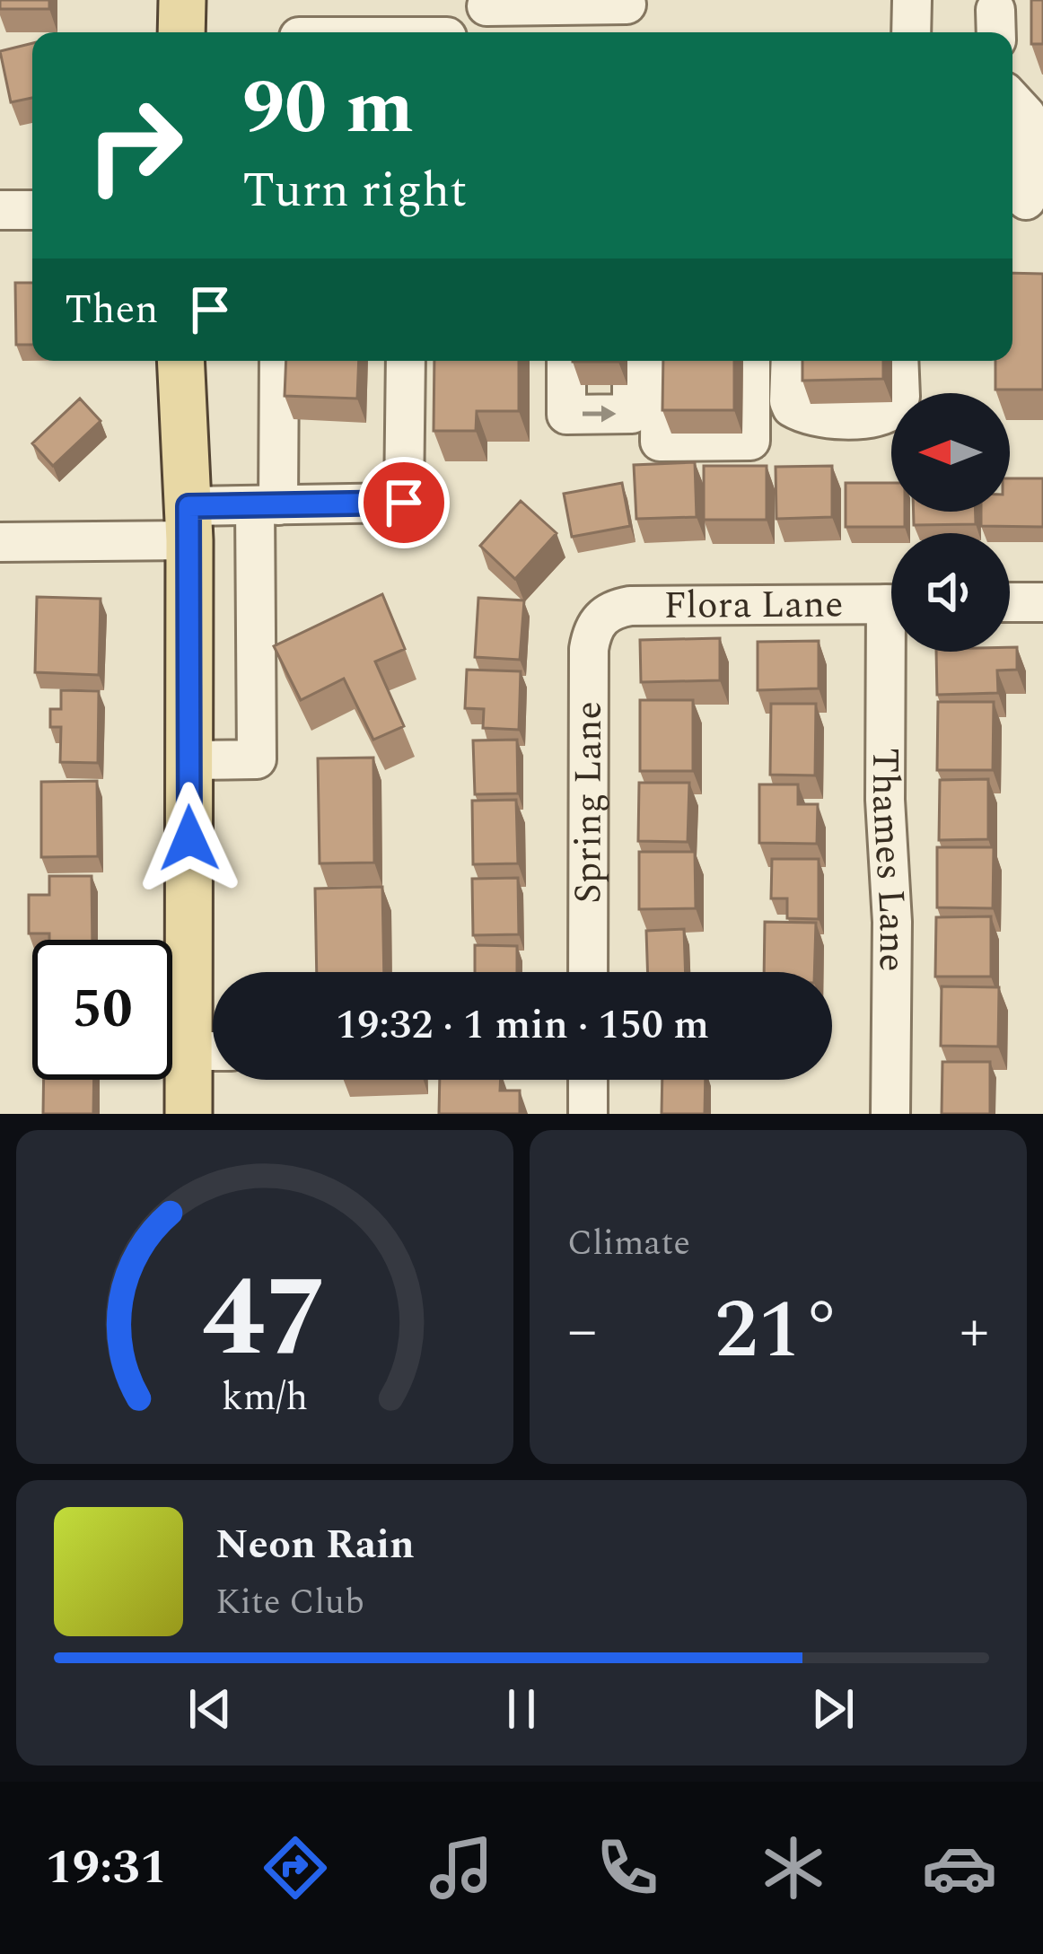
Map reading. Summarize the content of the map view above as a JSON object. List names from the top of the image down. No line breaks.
{"streets":{"street":["Flora Lane","Spring Lane","Thames Lane"]},"crossings":[["Flora Lane","Spring Lane"]],"north":"left","page":{"turn":["90 m","Turn right"],"then":"Then","limit":"50","trip":"19:32 · 1 min · 150 m","tile":"Climate","heat":["−","21°","+"],"song":["Neon Rain","Kite Club"],"tabs":"19:31","gauge":["47","km/h"]}}
